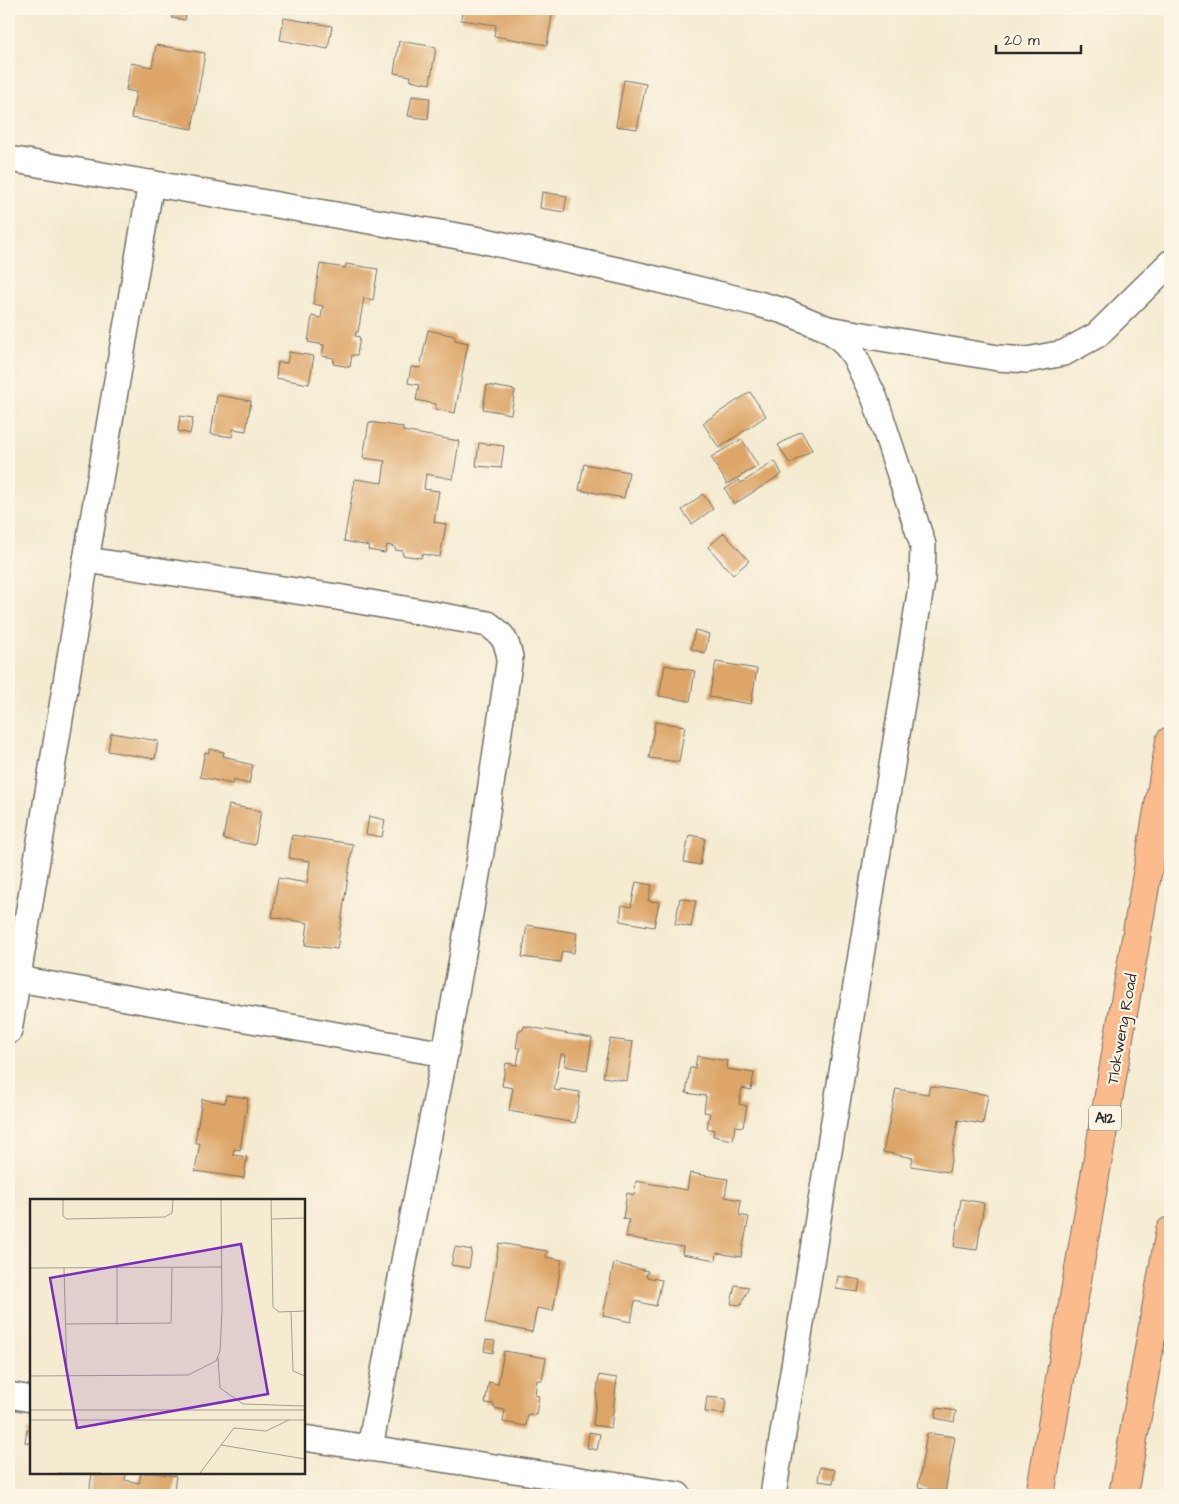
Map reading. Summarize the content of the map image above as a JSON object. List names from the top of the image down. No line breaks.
{"streets":{"main road":["Tlokweng Road","A12"]},"scale_bar":"20 m"}
